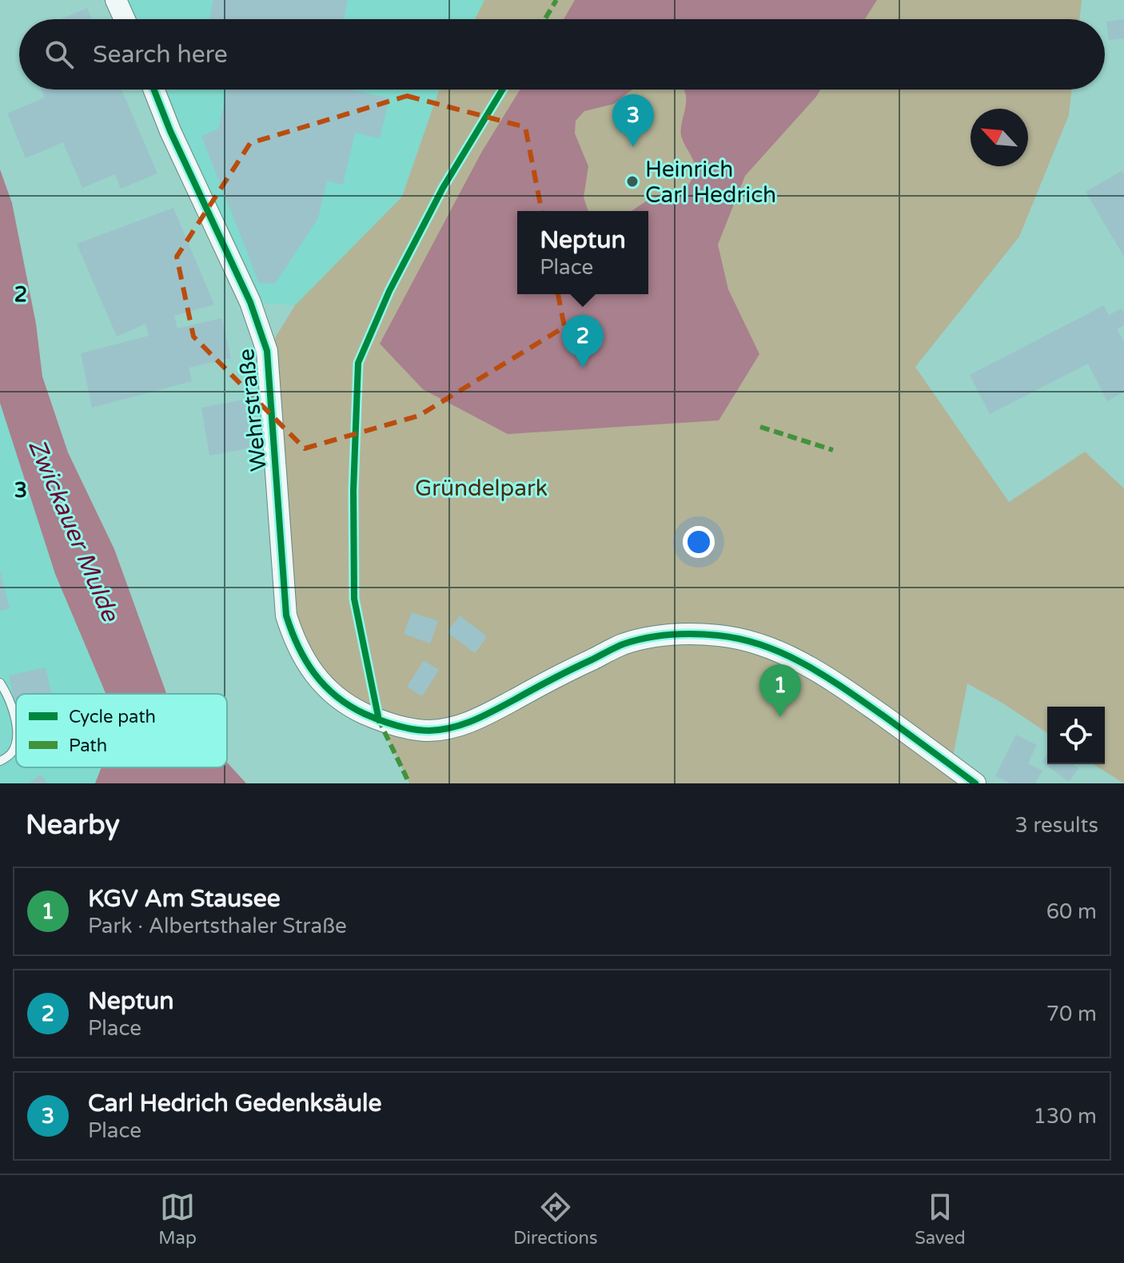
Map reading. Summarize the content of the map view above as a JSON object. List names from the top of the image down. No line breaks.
{"streets":{"street":["Wehrstraße"]},"water":["Zwickauer Mulde"],"parks":["Gründelpark"],"places":["Heinrich Carl Hedrich"],"legend":["Cycle path","Path"],"north":"top left","page":{"search":"Search here","pins":["3","2","1"],"popup":["Neptun","Place"],"heading":["Nearby","3 results"],"list":[{"mark":"1","name":"KGV Am Stausee","note":"Park · Albertsthaler Straße","value":"60 m"},{"mark":"2","name":"Neptun","note":"Place","value":"70 m"},{"mark":"3","name":"Carl Hedrich Gedenksäule","note":"Place","value":"130 m"}],"nav":["Map","Directions","Saved"]},"grid":{"rows":["2","3"]}}
